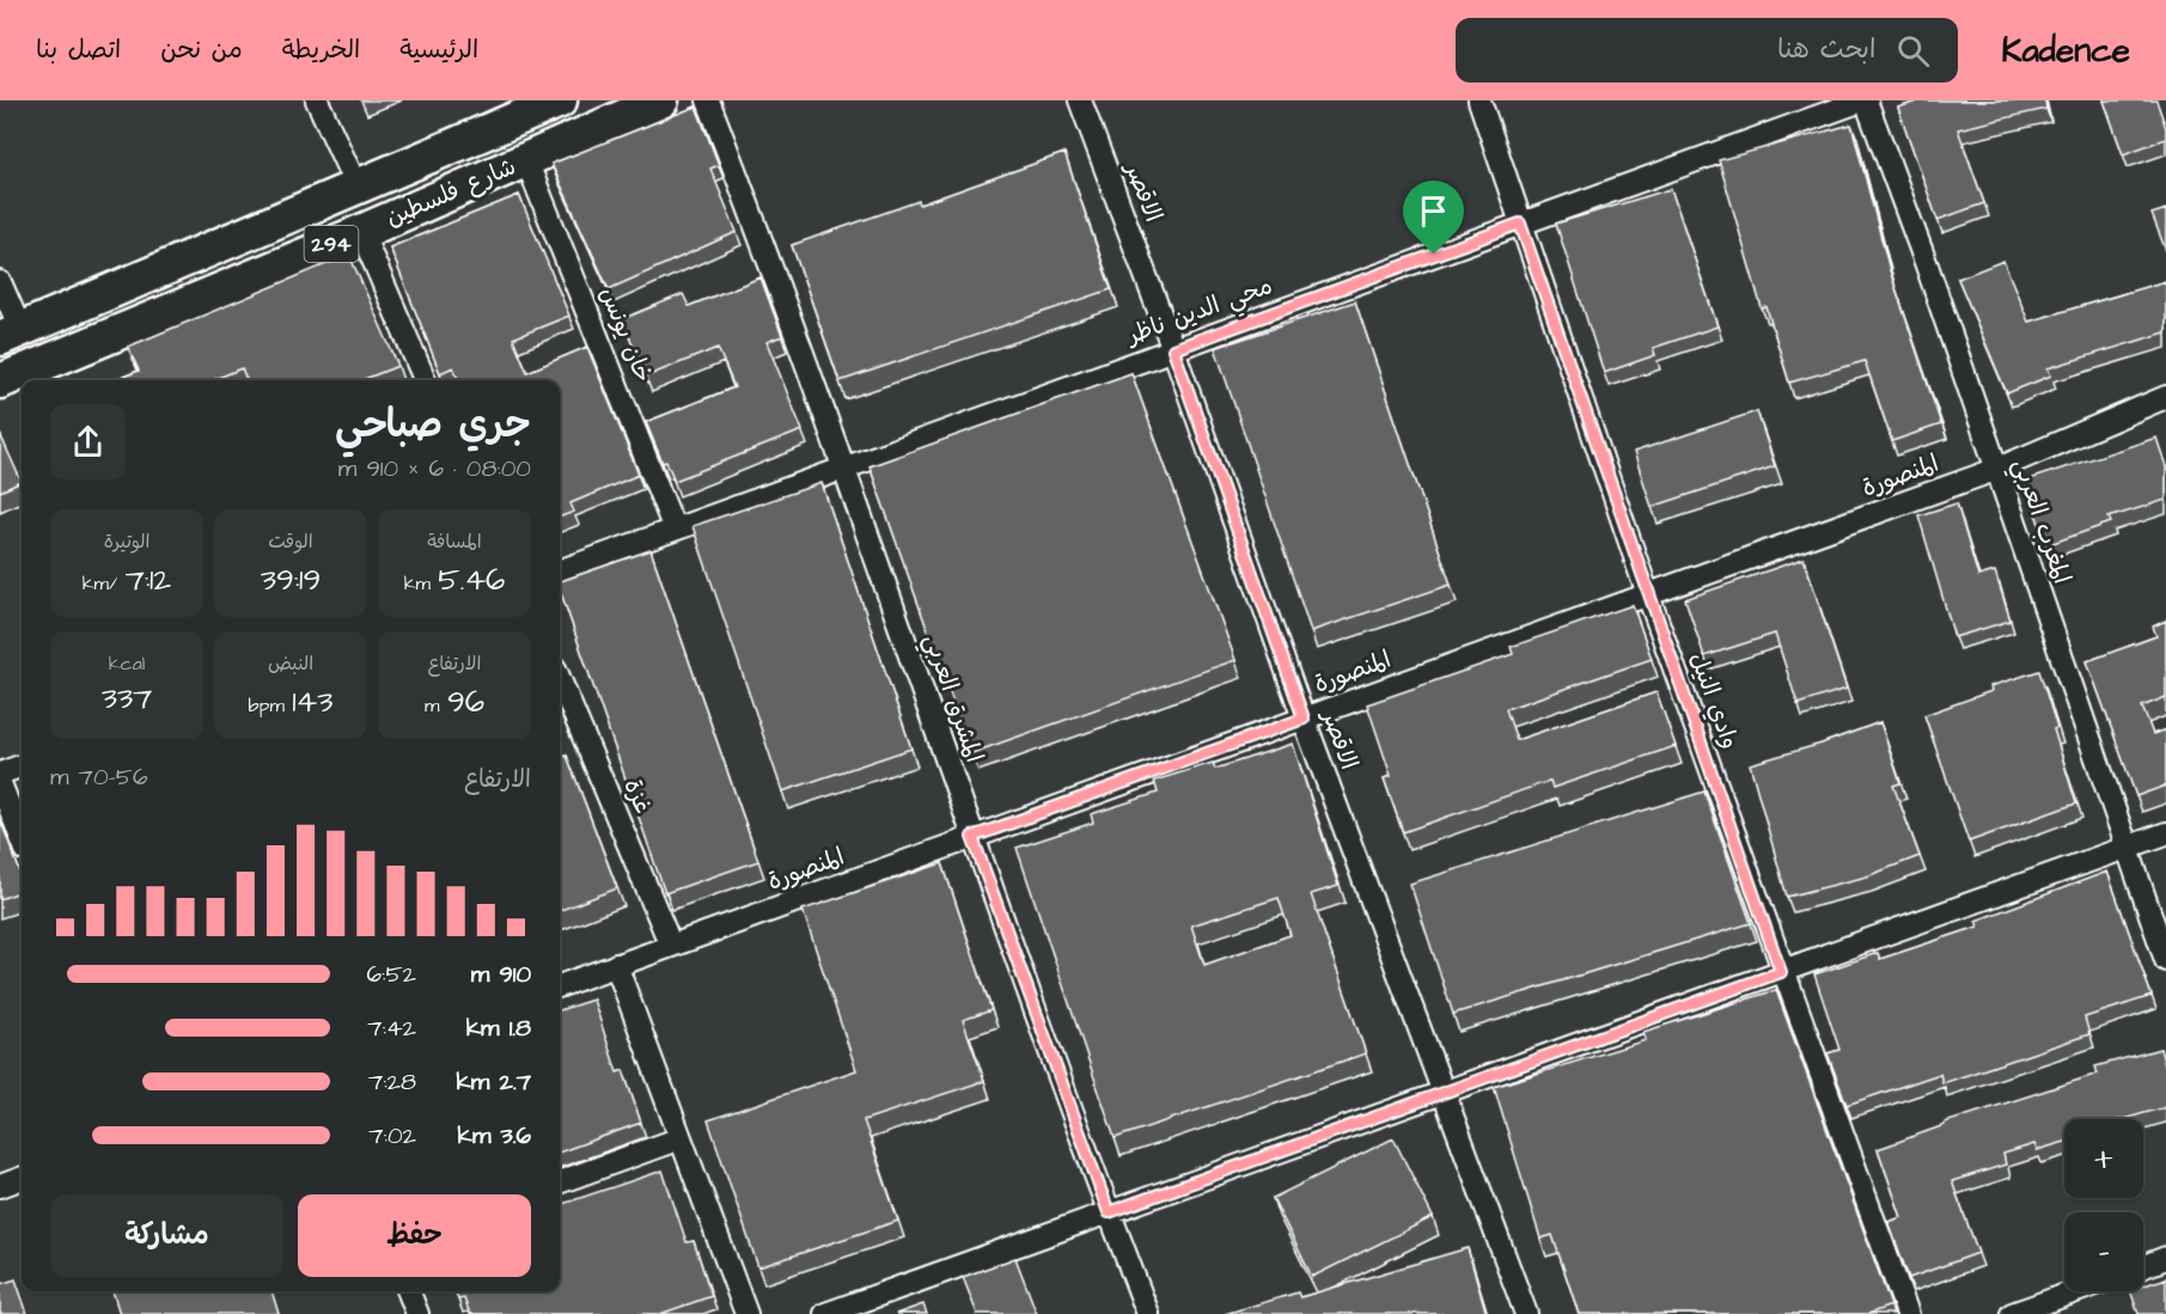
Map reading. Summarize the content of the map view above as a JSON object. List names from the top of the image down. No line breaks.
{"streets":{"main road":["شارع فلسطين","294"],"street":["الاقصر","محي الدين ناظر","خان يونس","المنصورة","المغرب العربي","المشرق العربي","وادي النيل","غزة"]},"crossings":[["شارع فلسطين","خان يونس"],["الاقصر","محي الدين ناظر"],["الاقصر","المنصورة"],["محي الدين ناظر","خان يونس"],["محي الدين ناظر","المغرب العربي"],["محي الدين ناظر","المشرق العربي"],["محي الدين ناظر","وادي النيل"],["المنصورة","المغرب العربي"],["المنصورة","المشرق العربي"],["المنصورة","وادي النيل"],["المنصورة","غزة"]],"page":{"header":"Kadence","search":"ابحث هنا","nav":["الرئيسية","الخريطة","من نحن","اتصل بنا"],"heading":["جري صباحي","08:00 · 6 × 910 m"],"stats":[["المسافة","5.46 km"],["الوقت","39:19"],["الوتيرة","7:12 /km"],["الارتفاع","96 m"],["النبض","143 bpm"],["kcal","337"]],"chart":["الارتفاع","56–70 m"],"list":[{"name":"910 m","note":"6:52"},{"name":"1.8 km","note":"7:42"},{"name":"2.7 km","note":"7:28"},{"name":"3.6 km","note":"7:02"}],"map_buttons":["+","−"],"buttons":["حفظ","مشاركة"]}}
